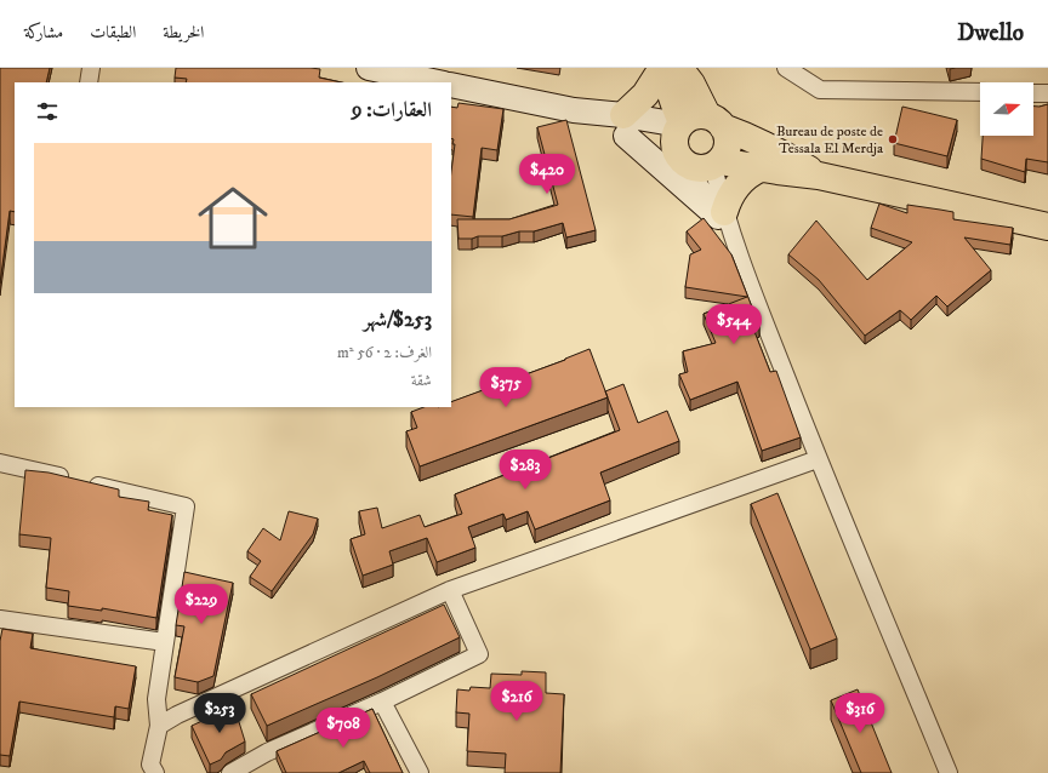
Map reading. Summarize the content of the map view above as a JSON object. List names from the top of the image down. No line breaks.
{"places":["Bureau de poste de Tessala El Merdja"],"north":"right","page":{"header":"Dwello","nav":["الخريطة","الطبقات","مشاركة"],"heading":"العقارات: 9","list":[{"name":"$253/شهر","note":"الغرف: 2 · 56 m² · شقة"}],"price":["$420","$544","$375","$283","$229","$216","$253","$316","$708"]}}
